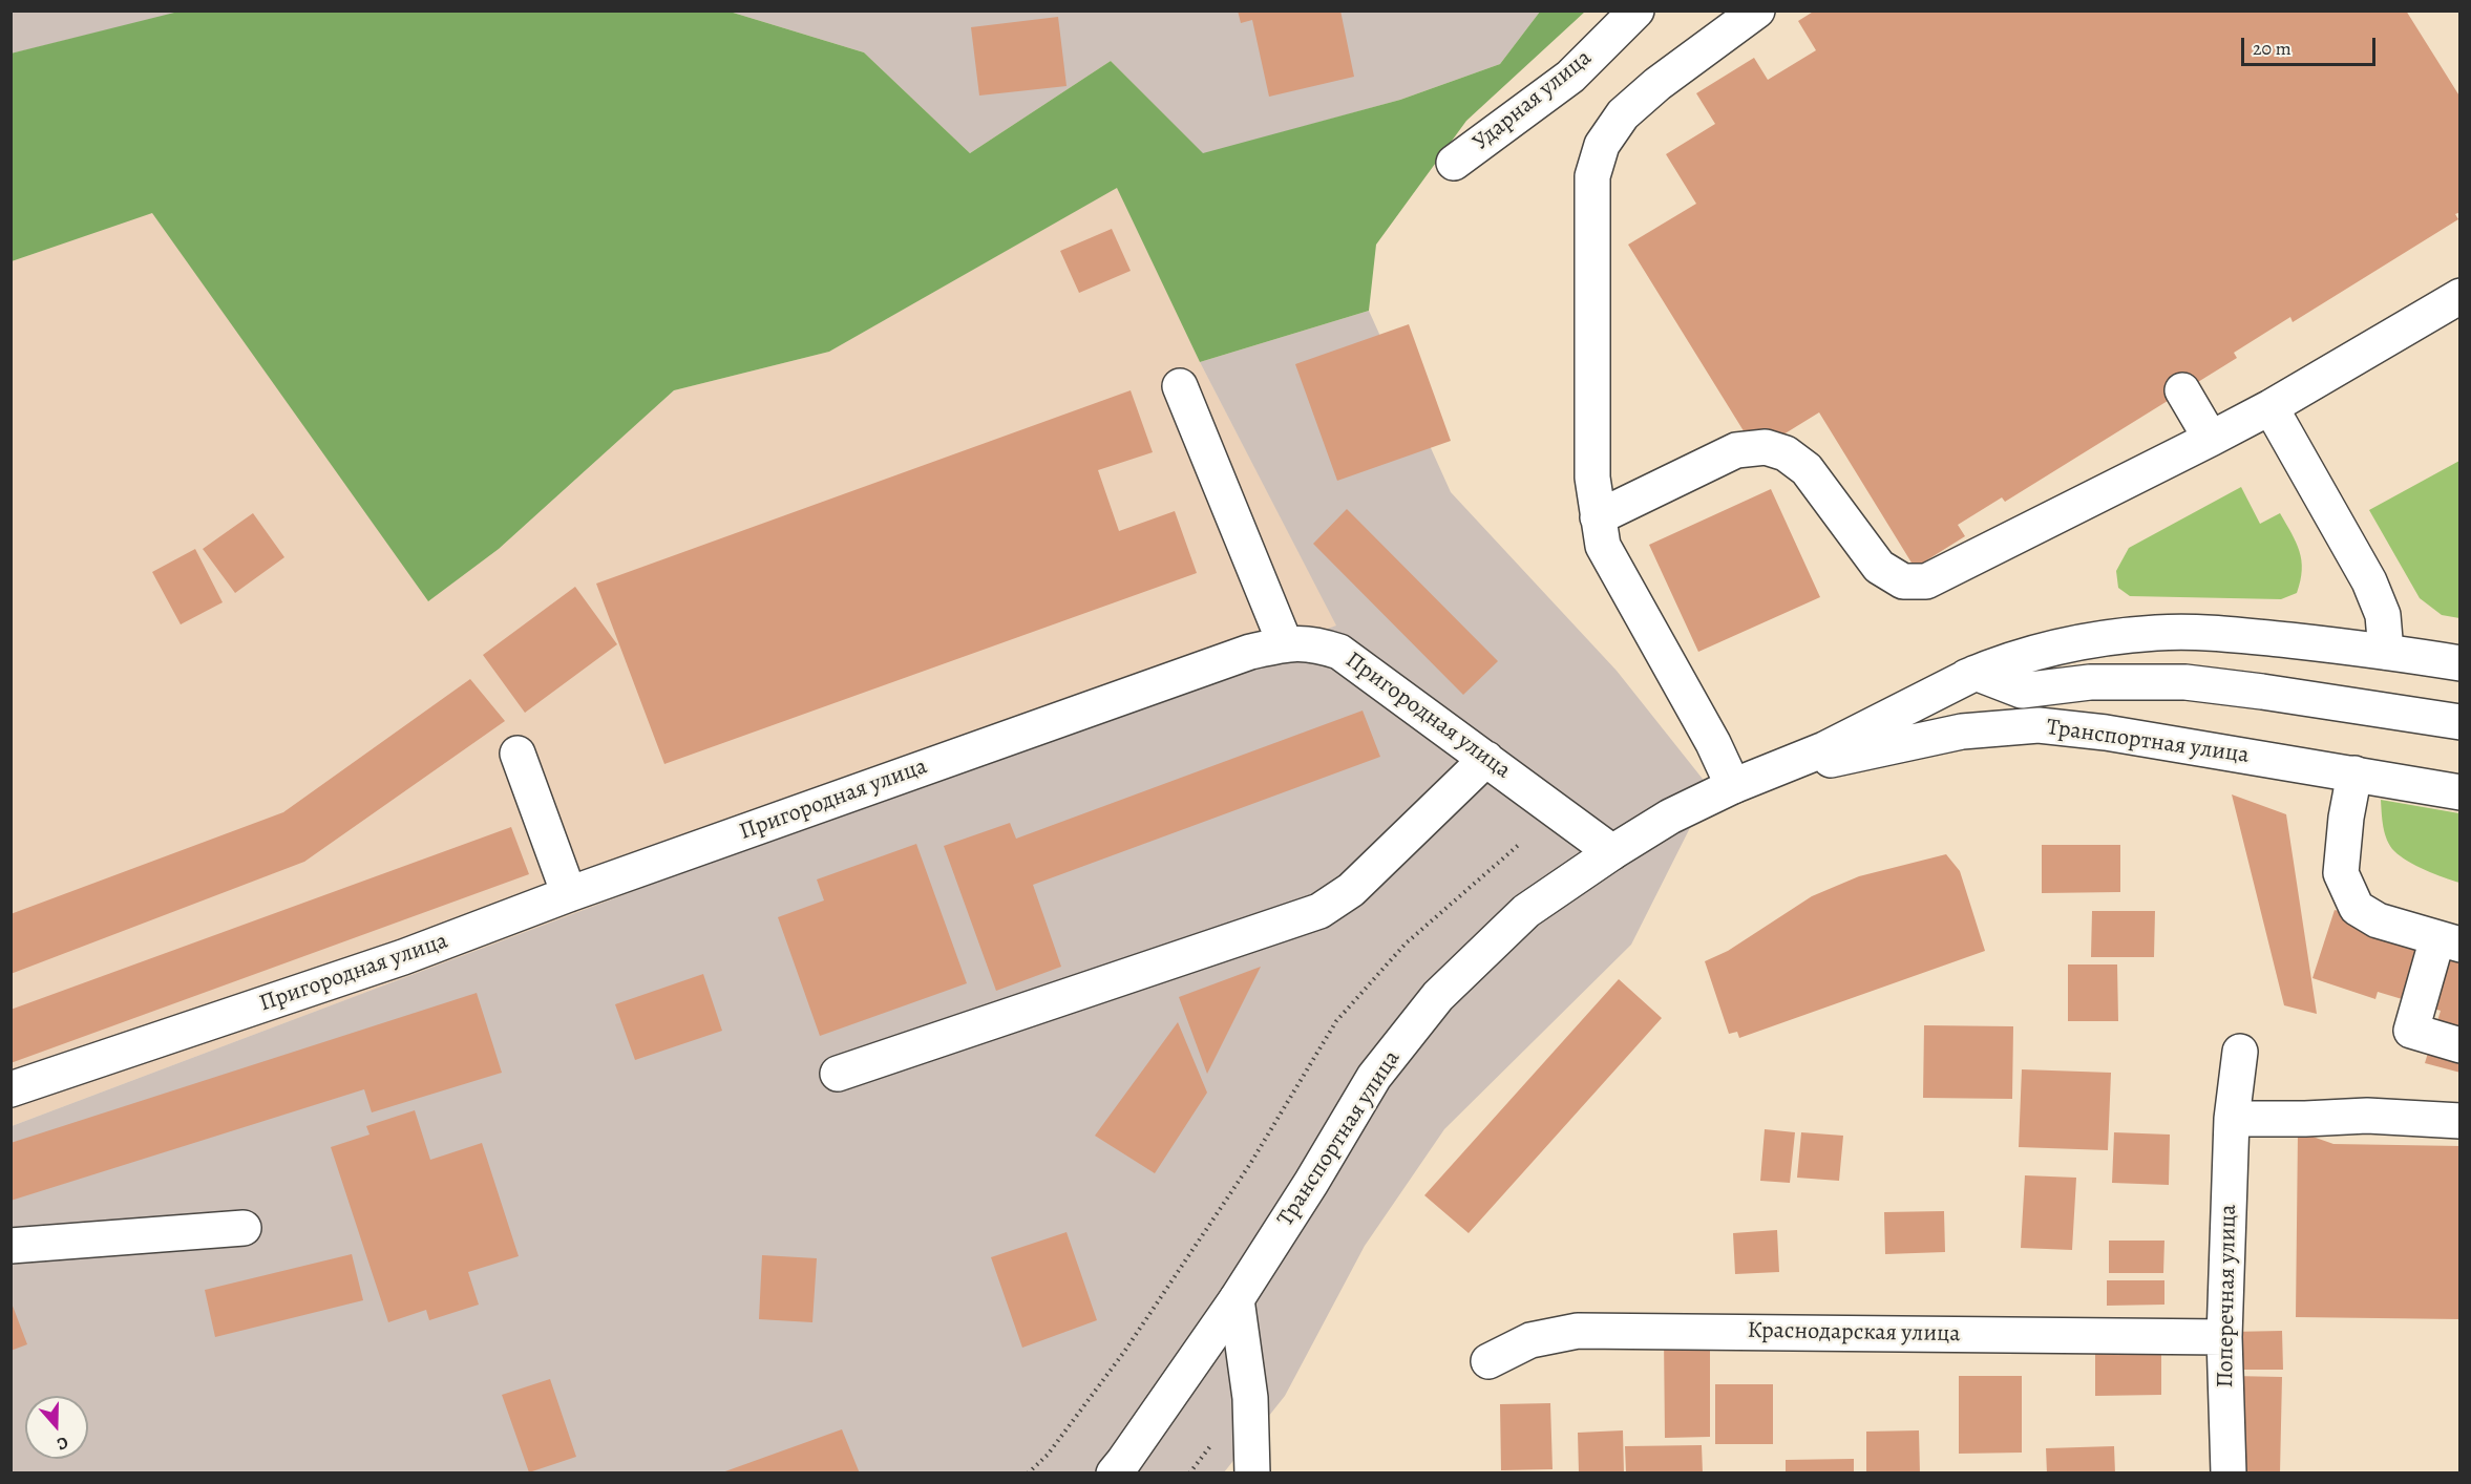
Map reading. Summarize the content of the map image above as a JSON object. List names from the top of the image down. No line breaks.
{"streets":{"street":["Ударная улица","Пригородная улица","Транспортная улица","Поперечная улица","Краснодарская улица"]},"crossings":[["Пригородная улица","Транспортная улица"],["Поперечная улица","Краснодарская улица"]],"scale_bar":"20 m","north":"bottom"}
